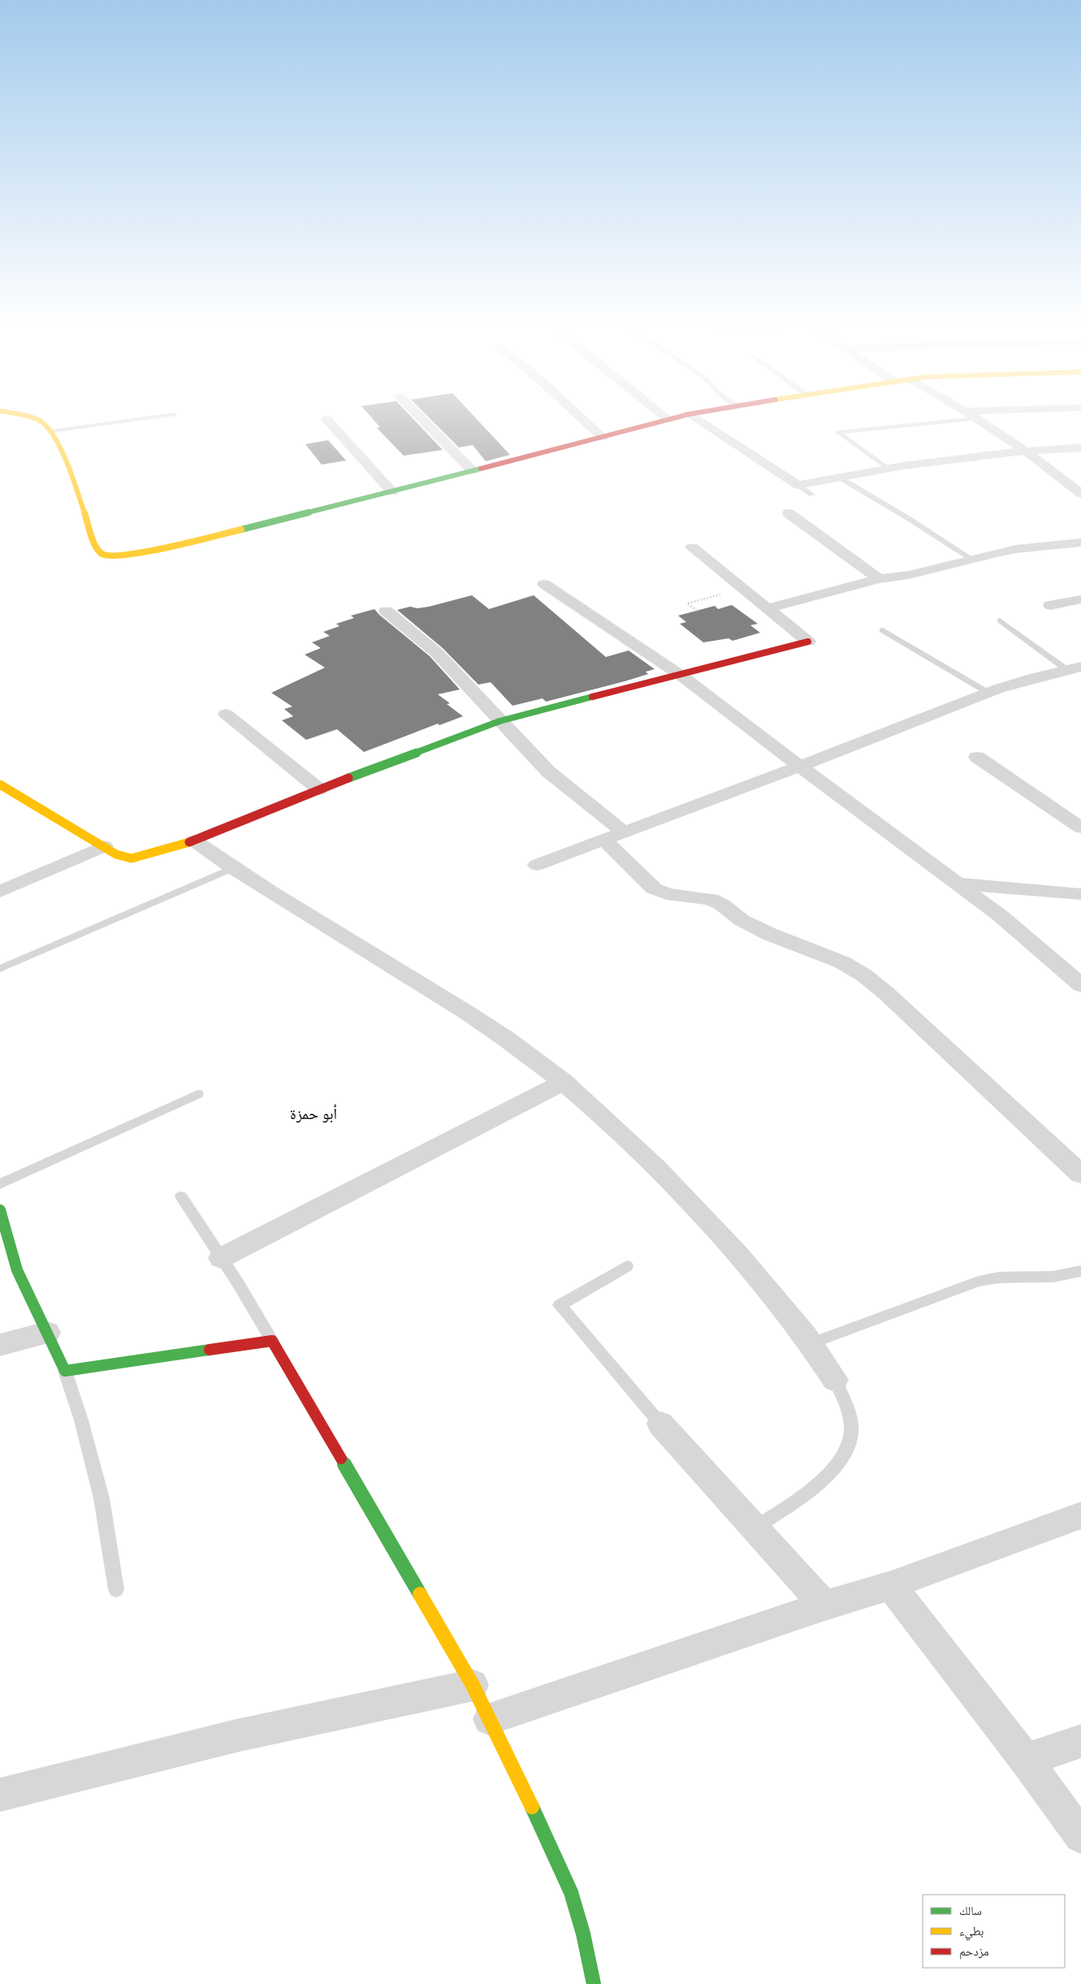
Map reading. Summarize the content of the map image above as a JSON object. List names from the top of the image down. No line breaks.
{"districts":["أبو حمزة"],"legend":["سالك","بطيء","مزدحم"]}
